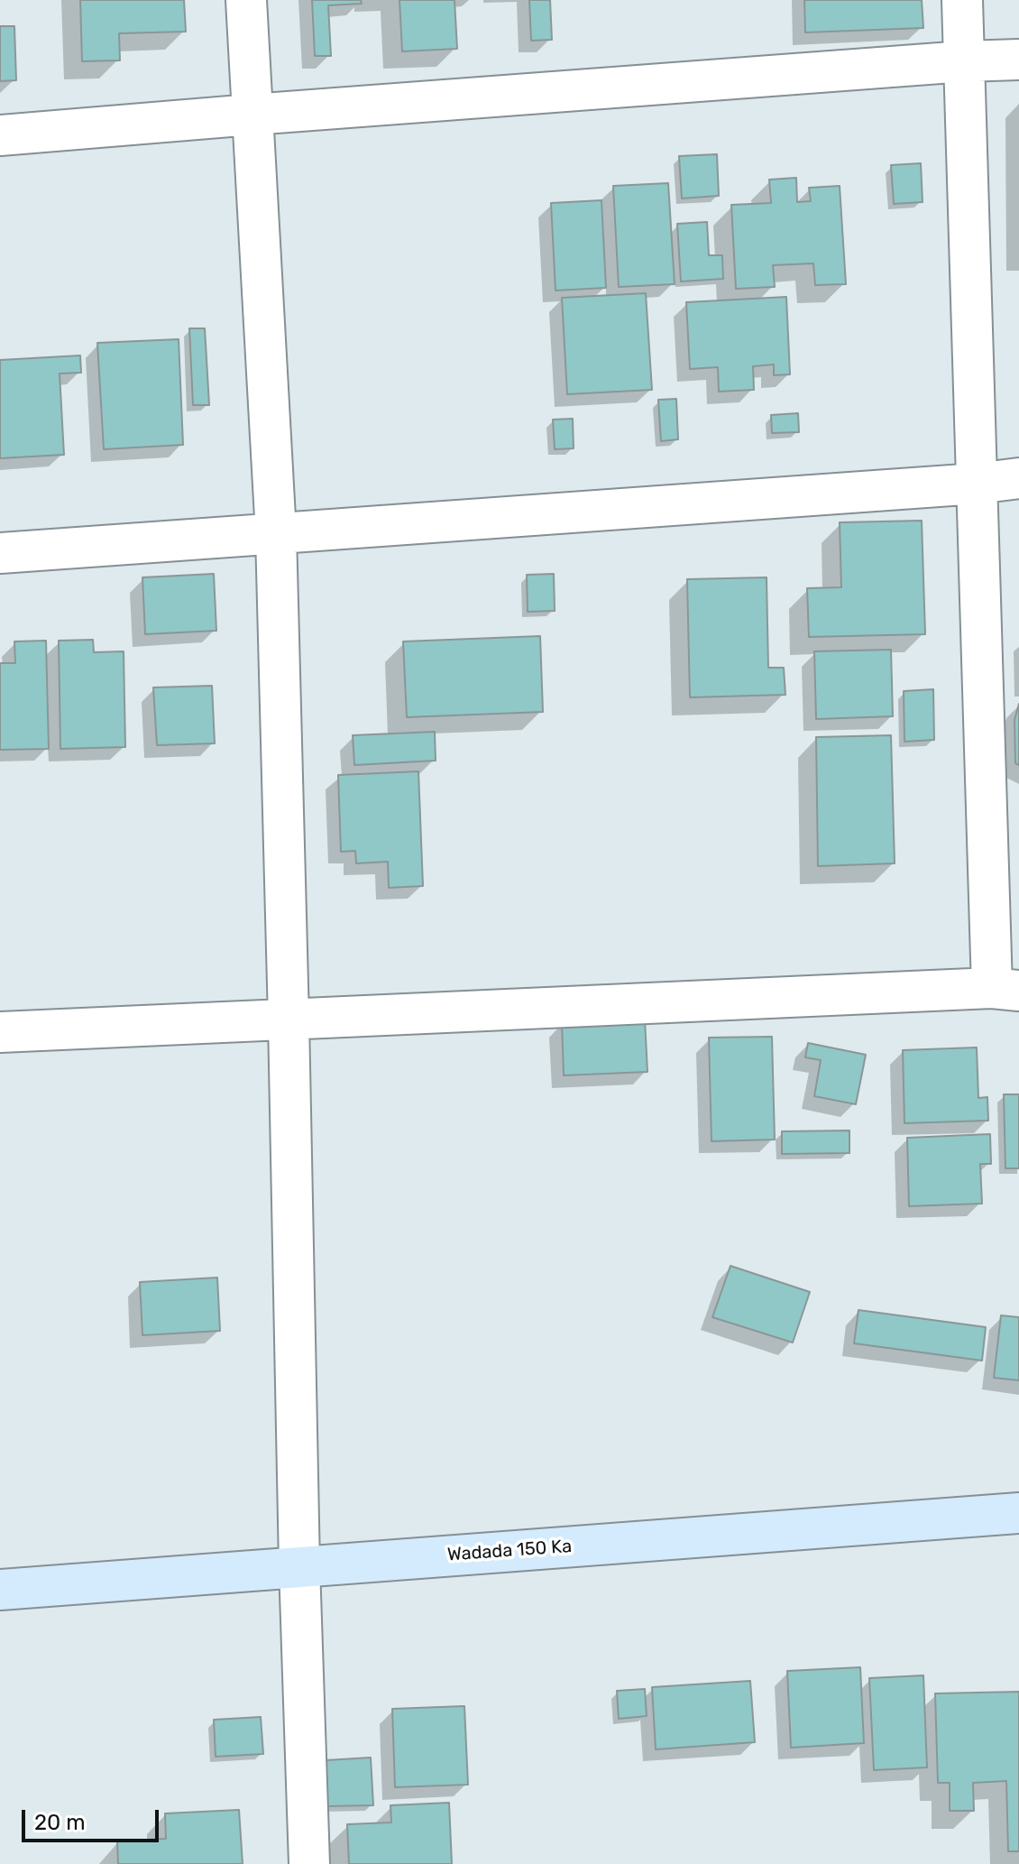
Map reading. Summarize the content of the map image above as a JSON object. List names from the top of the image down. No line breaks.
{"streets":{"street":["Wadada 150 Ka"]},"scale_bar":"20 m"}
